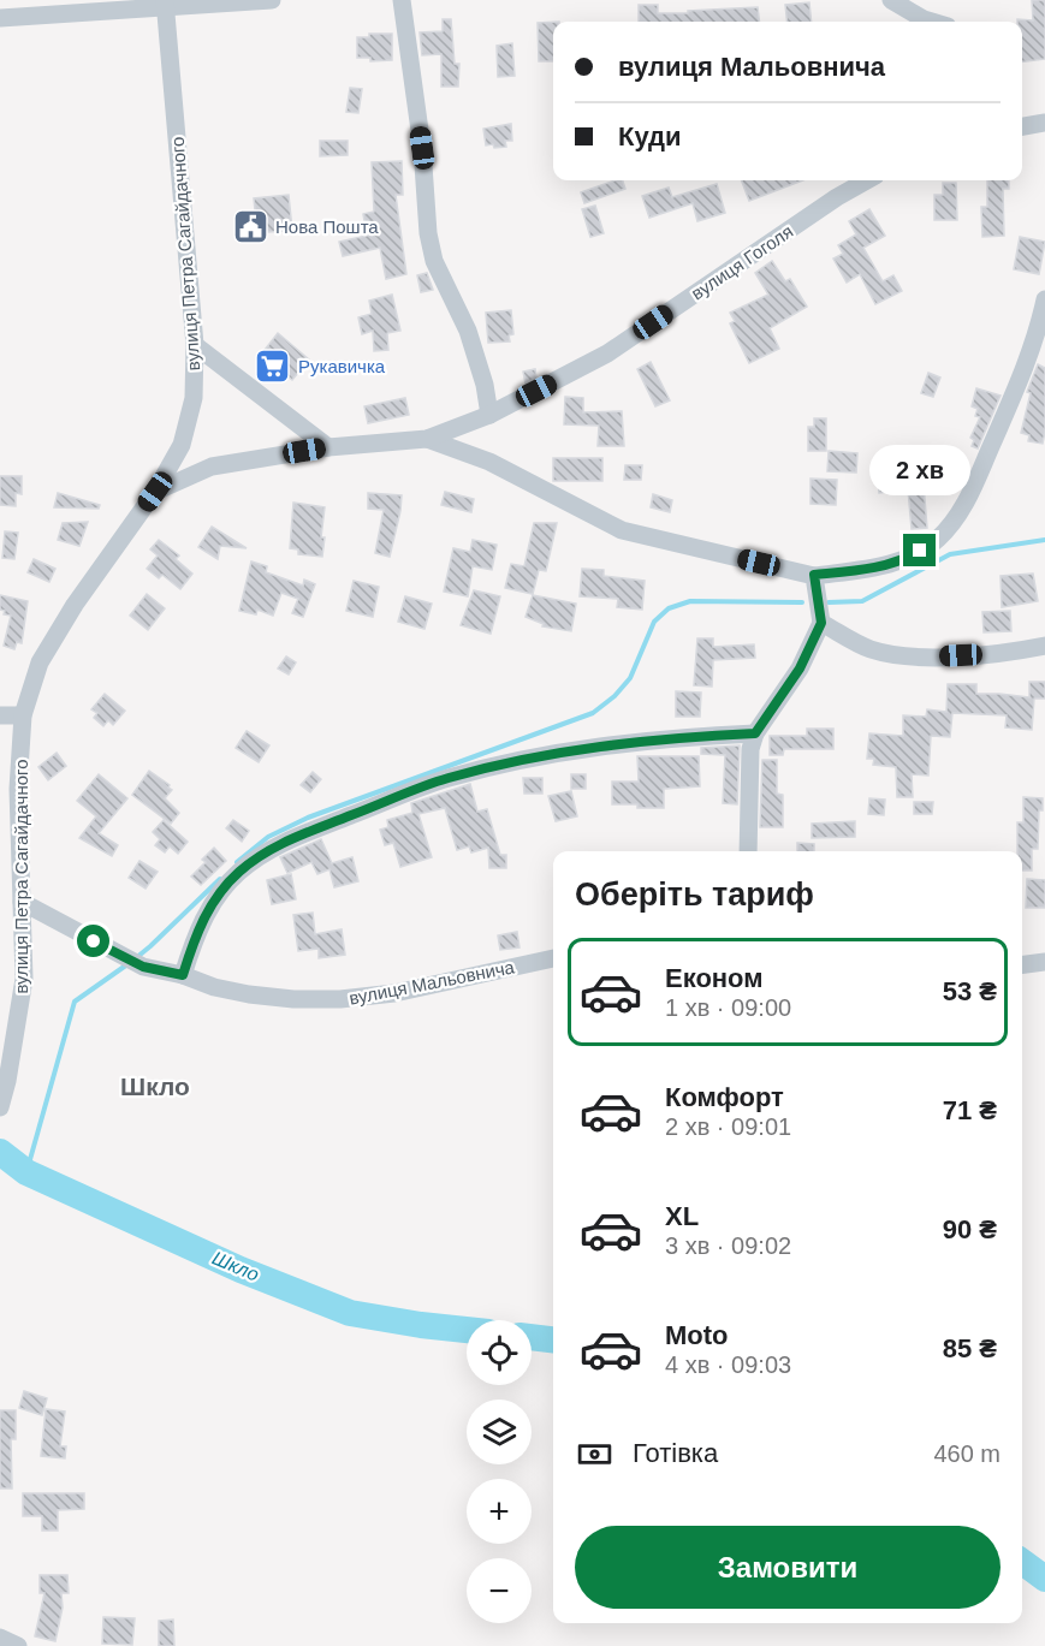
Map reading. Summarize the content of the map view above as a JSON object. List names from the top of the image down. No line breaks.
{"streets":{"street":["вулиця Петра Сагайдачного","вулиця Гоголя","вулиця Мальовнича"]},"crossings":[["вулиця Петра Сагайдачного","вулиця Гоголя"],["вулиця Петра Сагайдачного","вулиця Мальовнича"]],"districts":["Шкло"],"water":["Шкло"],"places":{"public building":["Нова Пошта"],"supermarket":["Рукавичка"]},"page":{"banner":["вулиця Мальовнича","Куди"],"bubble":"2 хв","heading":"Оберіть тариф","list":[{"name":"Економ","note":"1 хв · 09:00","value":"53 ₴"},{"name":"Комфорт","note":"2 хв · 09:01","value":"71 ₴"},{"name":"XL","note":"3 хв · 09:02","value":"90 ₴"},{"name":"Moto","note":"4 хв · 09:03","value":"85 ₴"}],"map_buttons":["+","−"],"pay":["Готівка","460 m"],"buttons":"Замовити"}}
